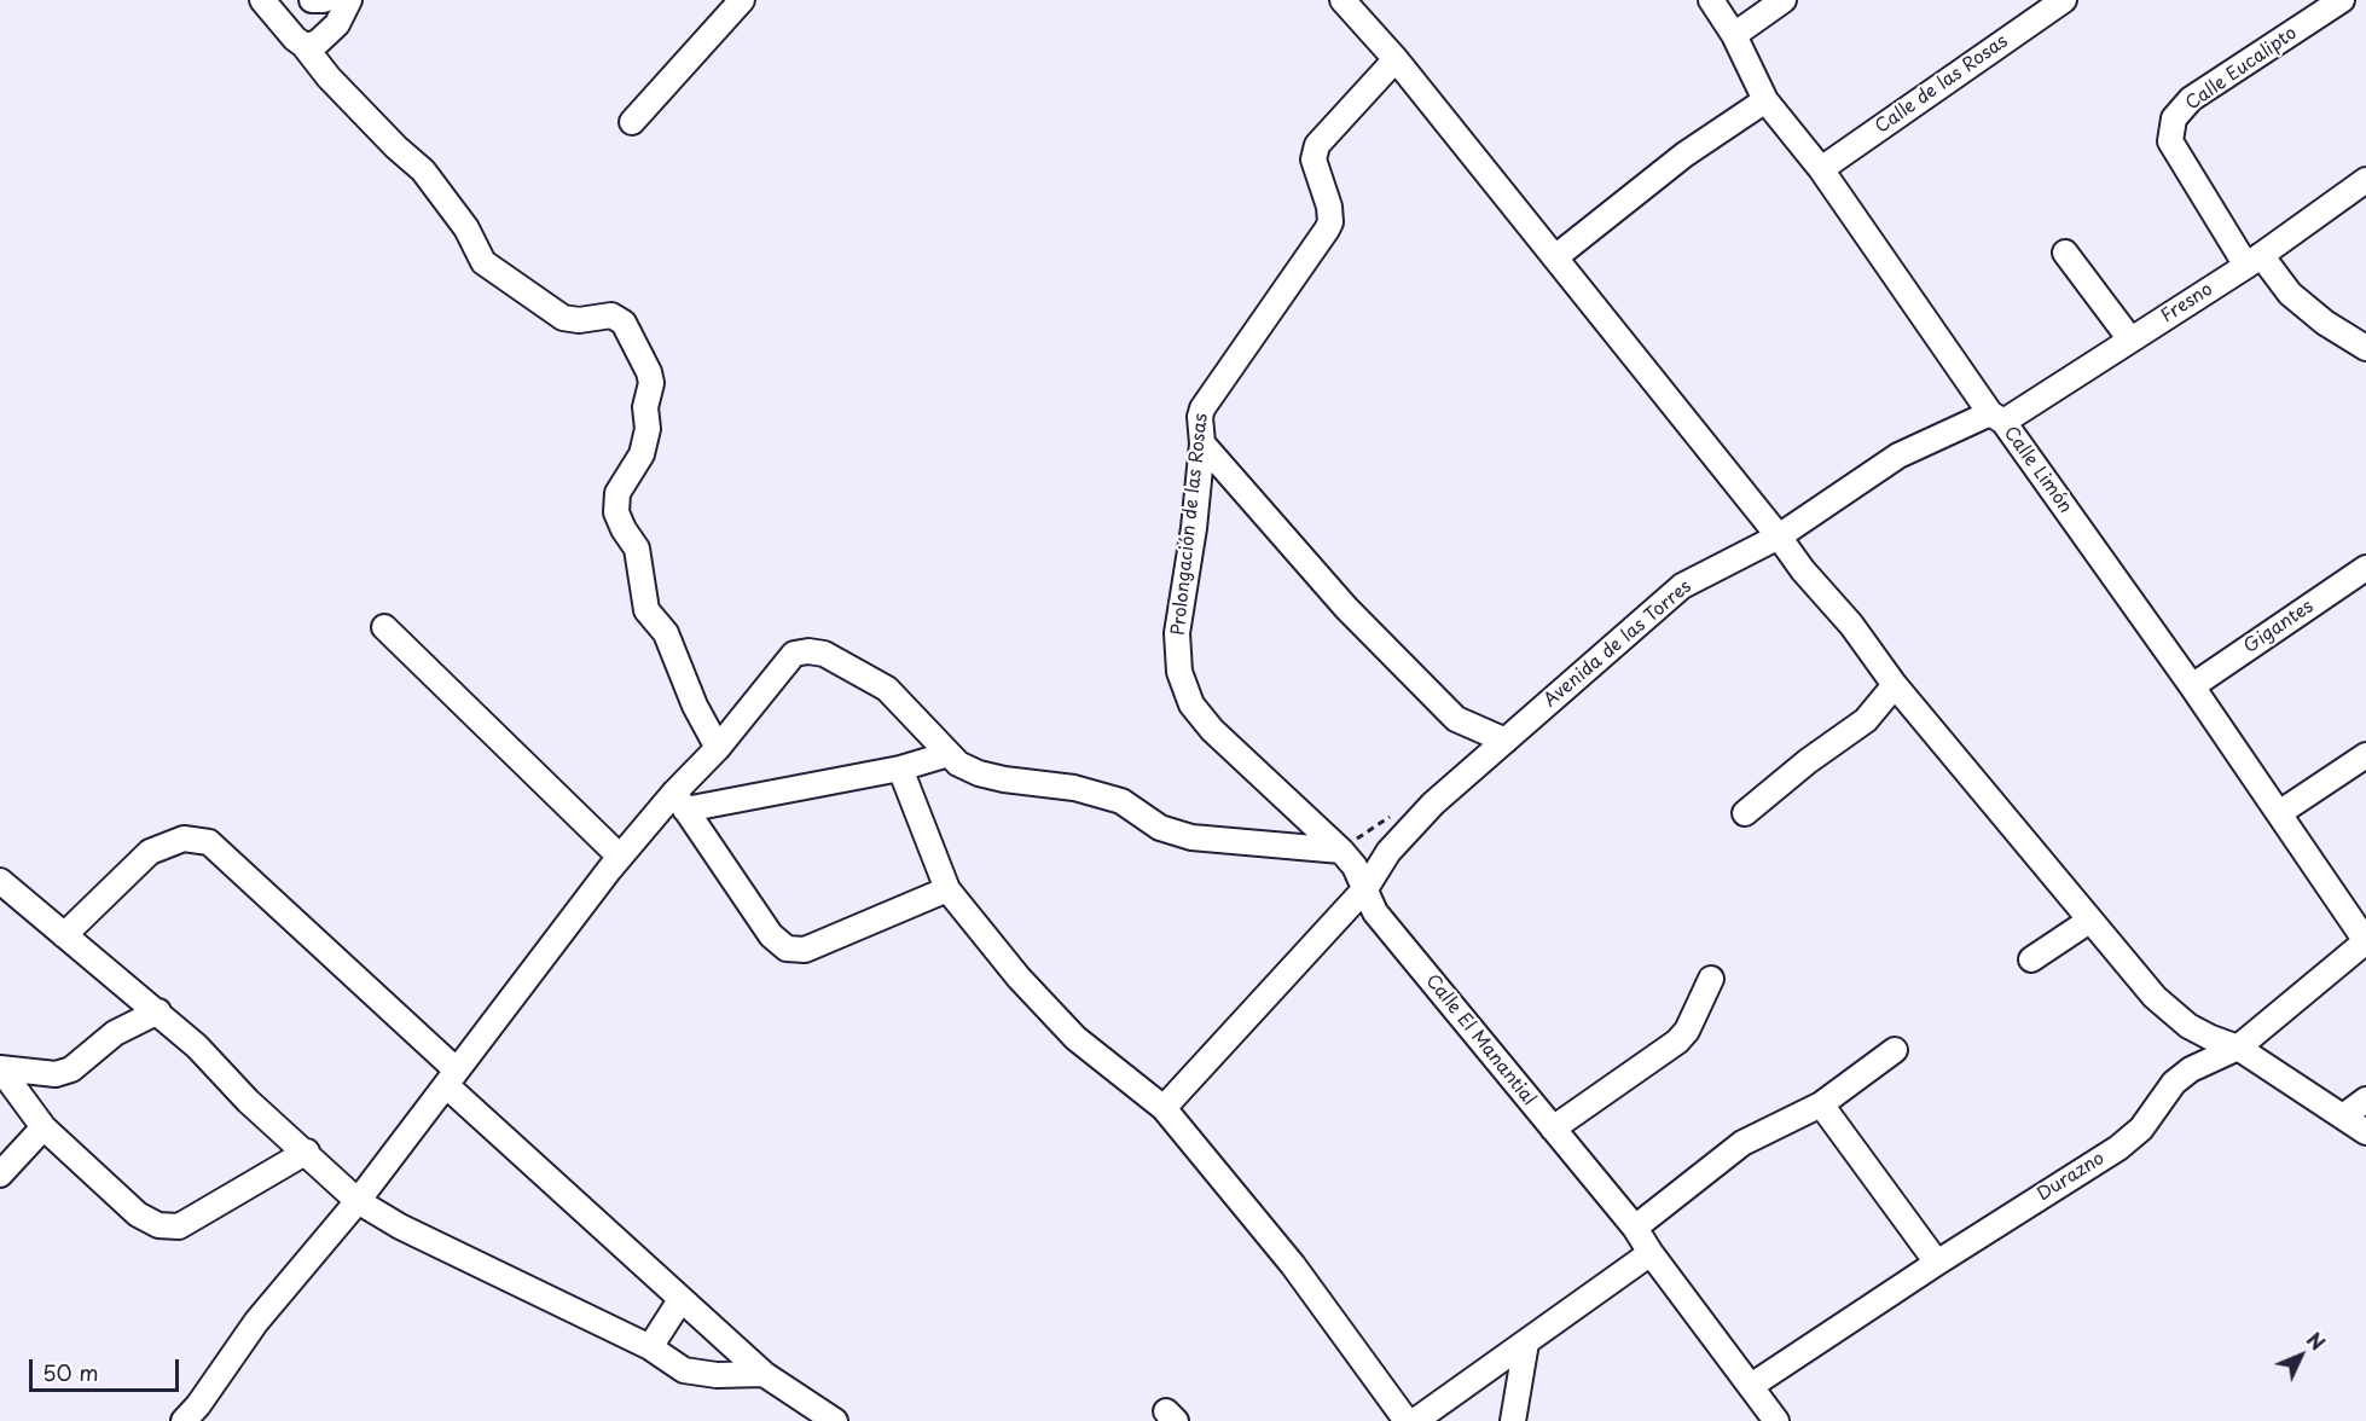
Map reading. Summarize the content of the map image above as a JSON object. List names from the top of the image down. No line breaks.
{"streets":{"street":["Calle Eucalipto","Calle de las Rosas","Fresno","Calle Limón","Prolongación de las Rosas","Gigantes","Avenida de las Torres","Calle El Manantial","Durazno"]},"crossings":[["Calle Eucalipto","Fresno"],["Calle de las Rosas","Calle Limón"],["Fresno","Calle Limón"],["Fresno","Avenida de las Torres"],["Calle Limón","Gigantes"],["Calle Limón","Avenida de las Torres"],["Calle Limón","Durazno"],["Prolongación de las Rosas","Calle El Manantial"],["Avenida de las Torres","Calle El Manantial"],["Calle El Manantial","Durazno"]],"scale_bar":"50 m","north":"top right"}
